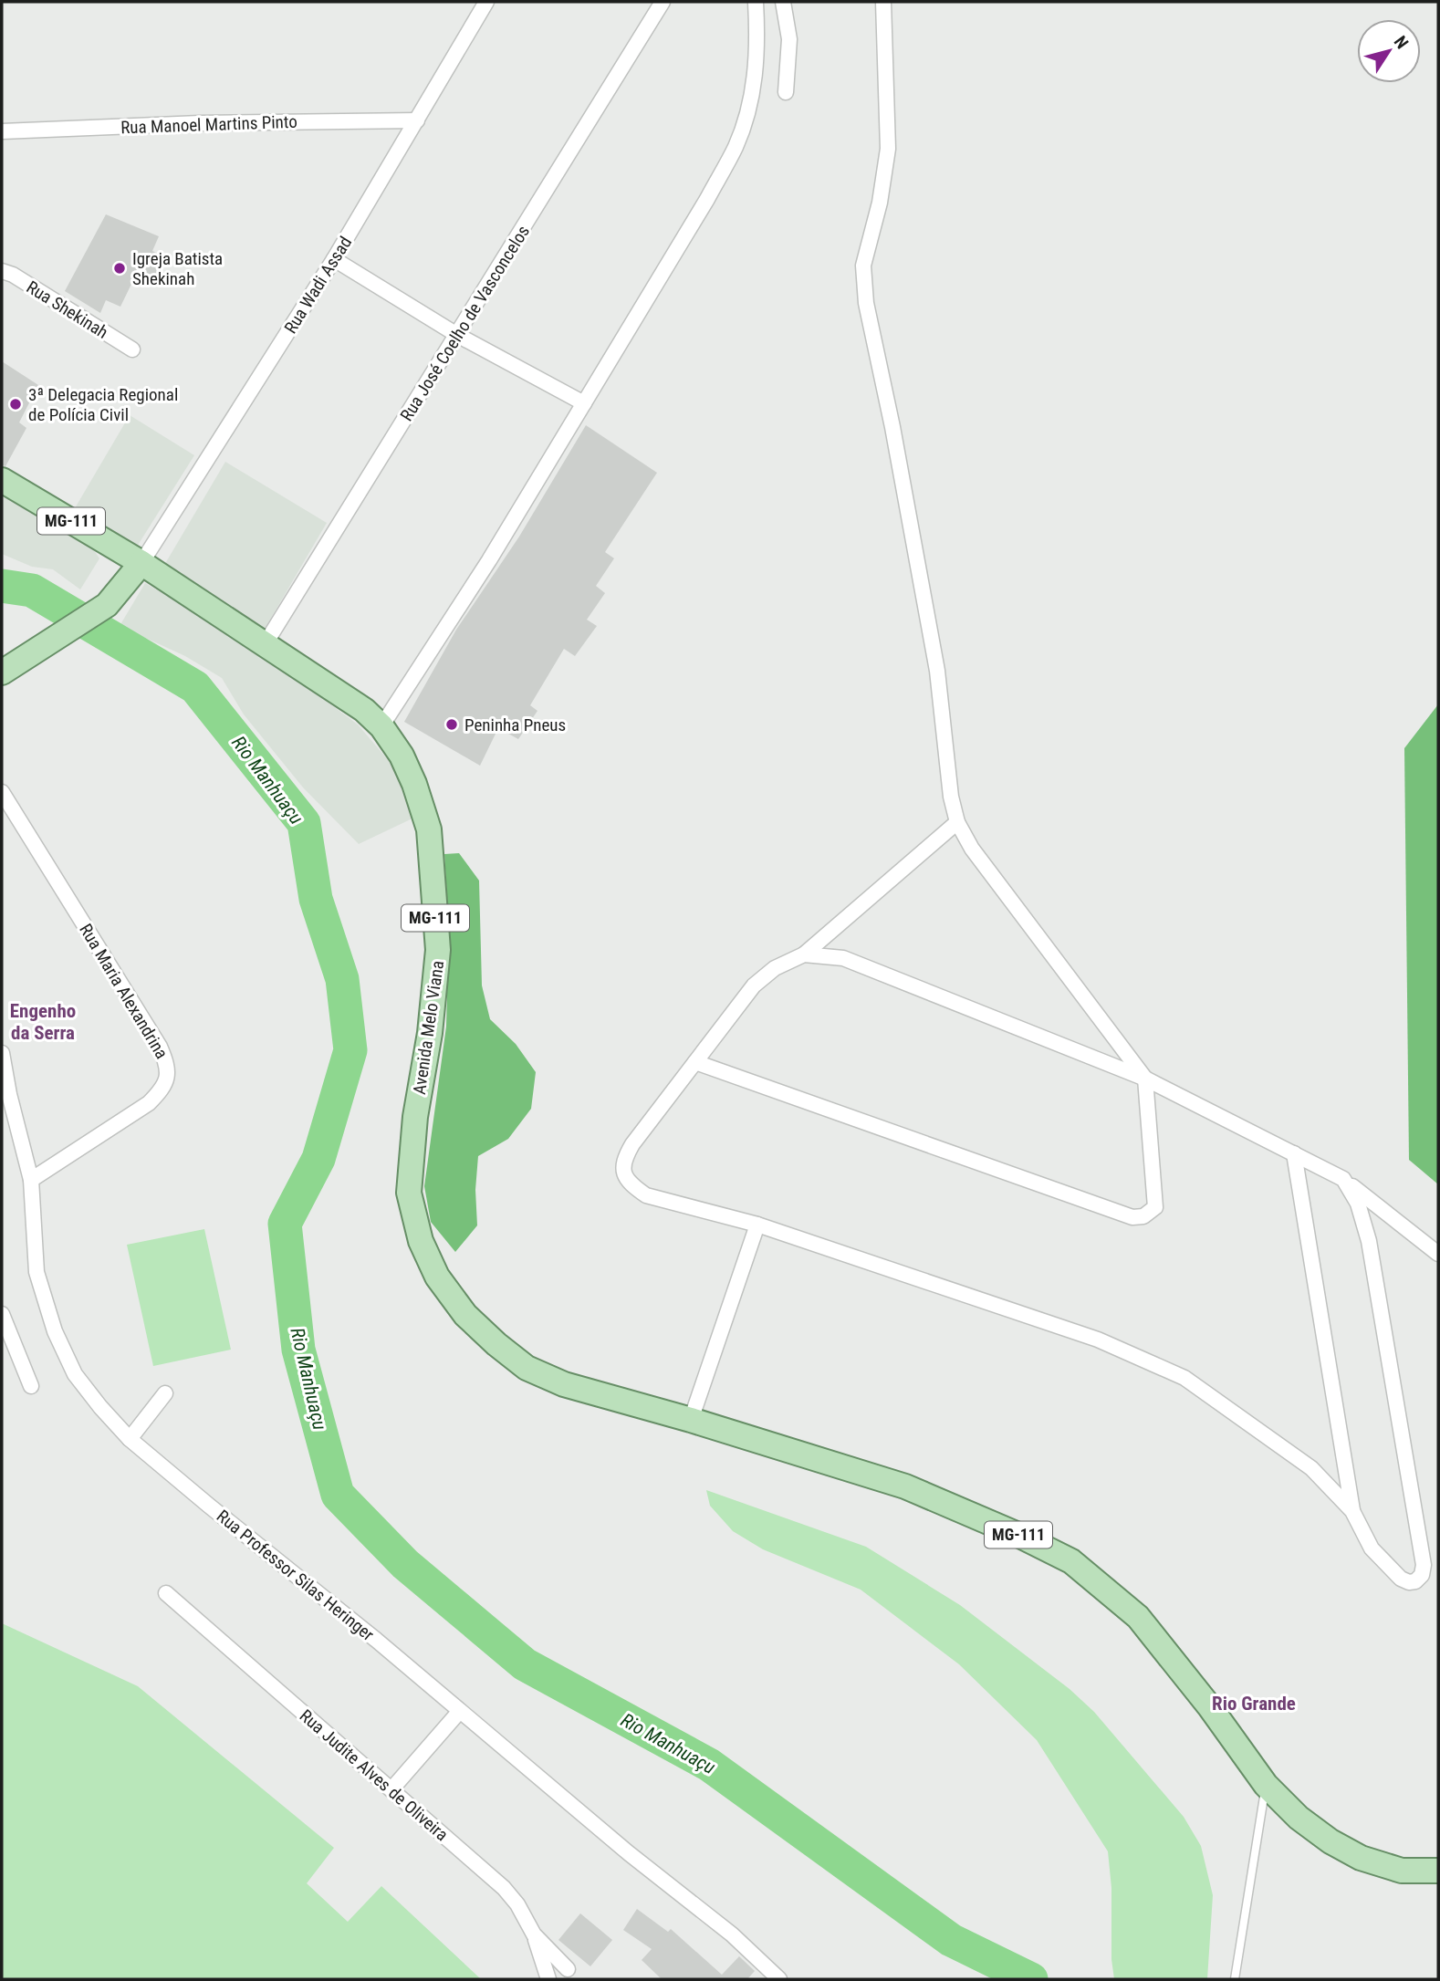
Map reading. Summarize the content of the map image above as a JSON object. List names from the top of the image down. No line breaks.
{"streets":{"main road":["MG-111","Avenida Melo Viana"],"street":["Rua Manoel Martins Pinto","Rua Wadi Assad","Rua Shekinah","Rua José Coelho de Vasconcelos","Rua Maria Alexandrina","Rua Professor Silas Heringer","Rua Judite Alves de Oliveira"]},"crossings":[["Rua Manoel Martins Pinto","Rua Wadi Assad"],["Rua Wadi Assad","Avenida Melo Viana"],["Rua José Coelho de Vasconcelos","Avenida Melo Viana"],["MG-111","Avenida Melo Viana"],["Rua Maria Alexandrina","Rua Professor Silas Heringer"]],"districts":["Engenho da Serra","Rio Grande"],"water":["Rio Manhuaçu"],"places":["Igreja Batista Shekinah","3ª Delegacia Regional de Polícia Civil","Peninha Pneus"],"north":"top right"}
